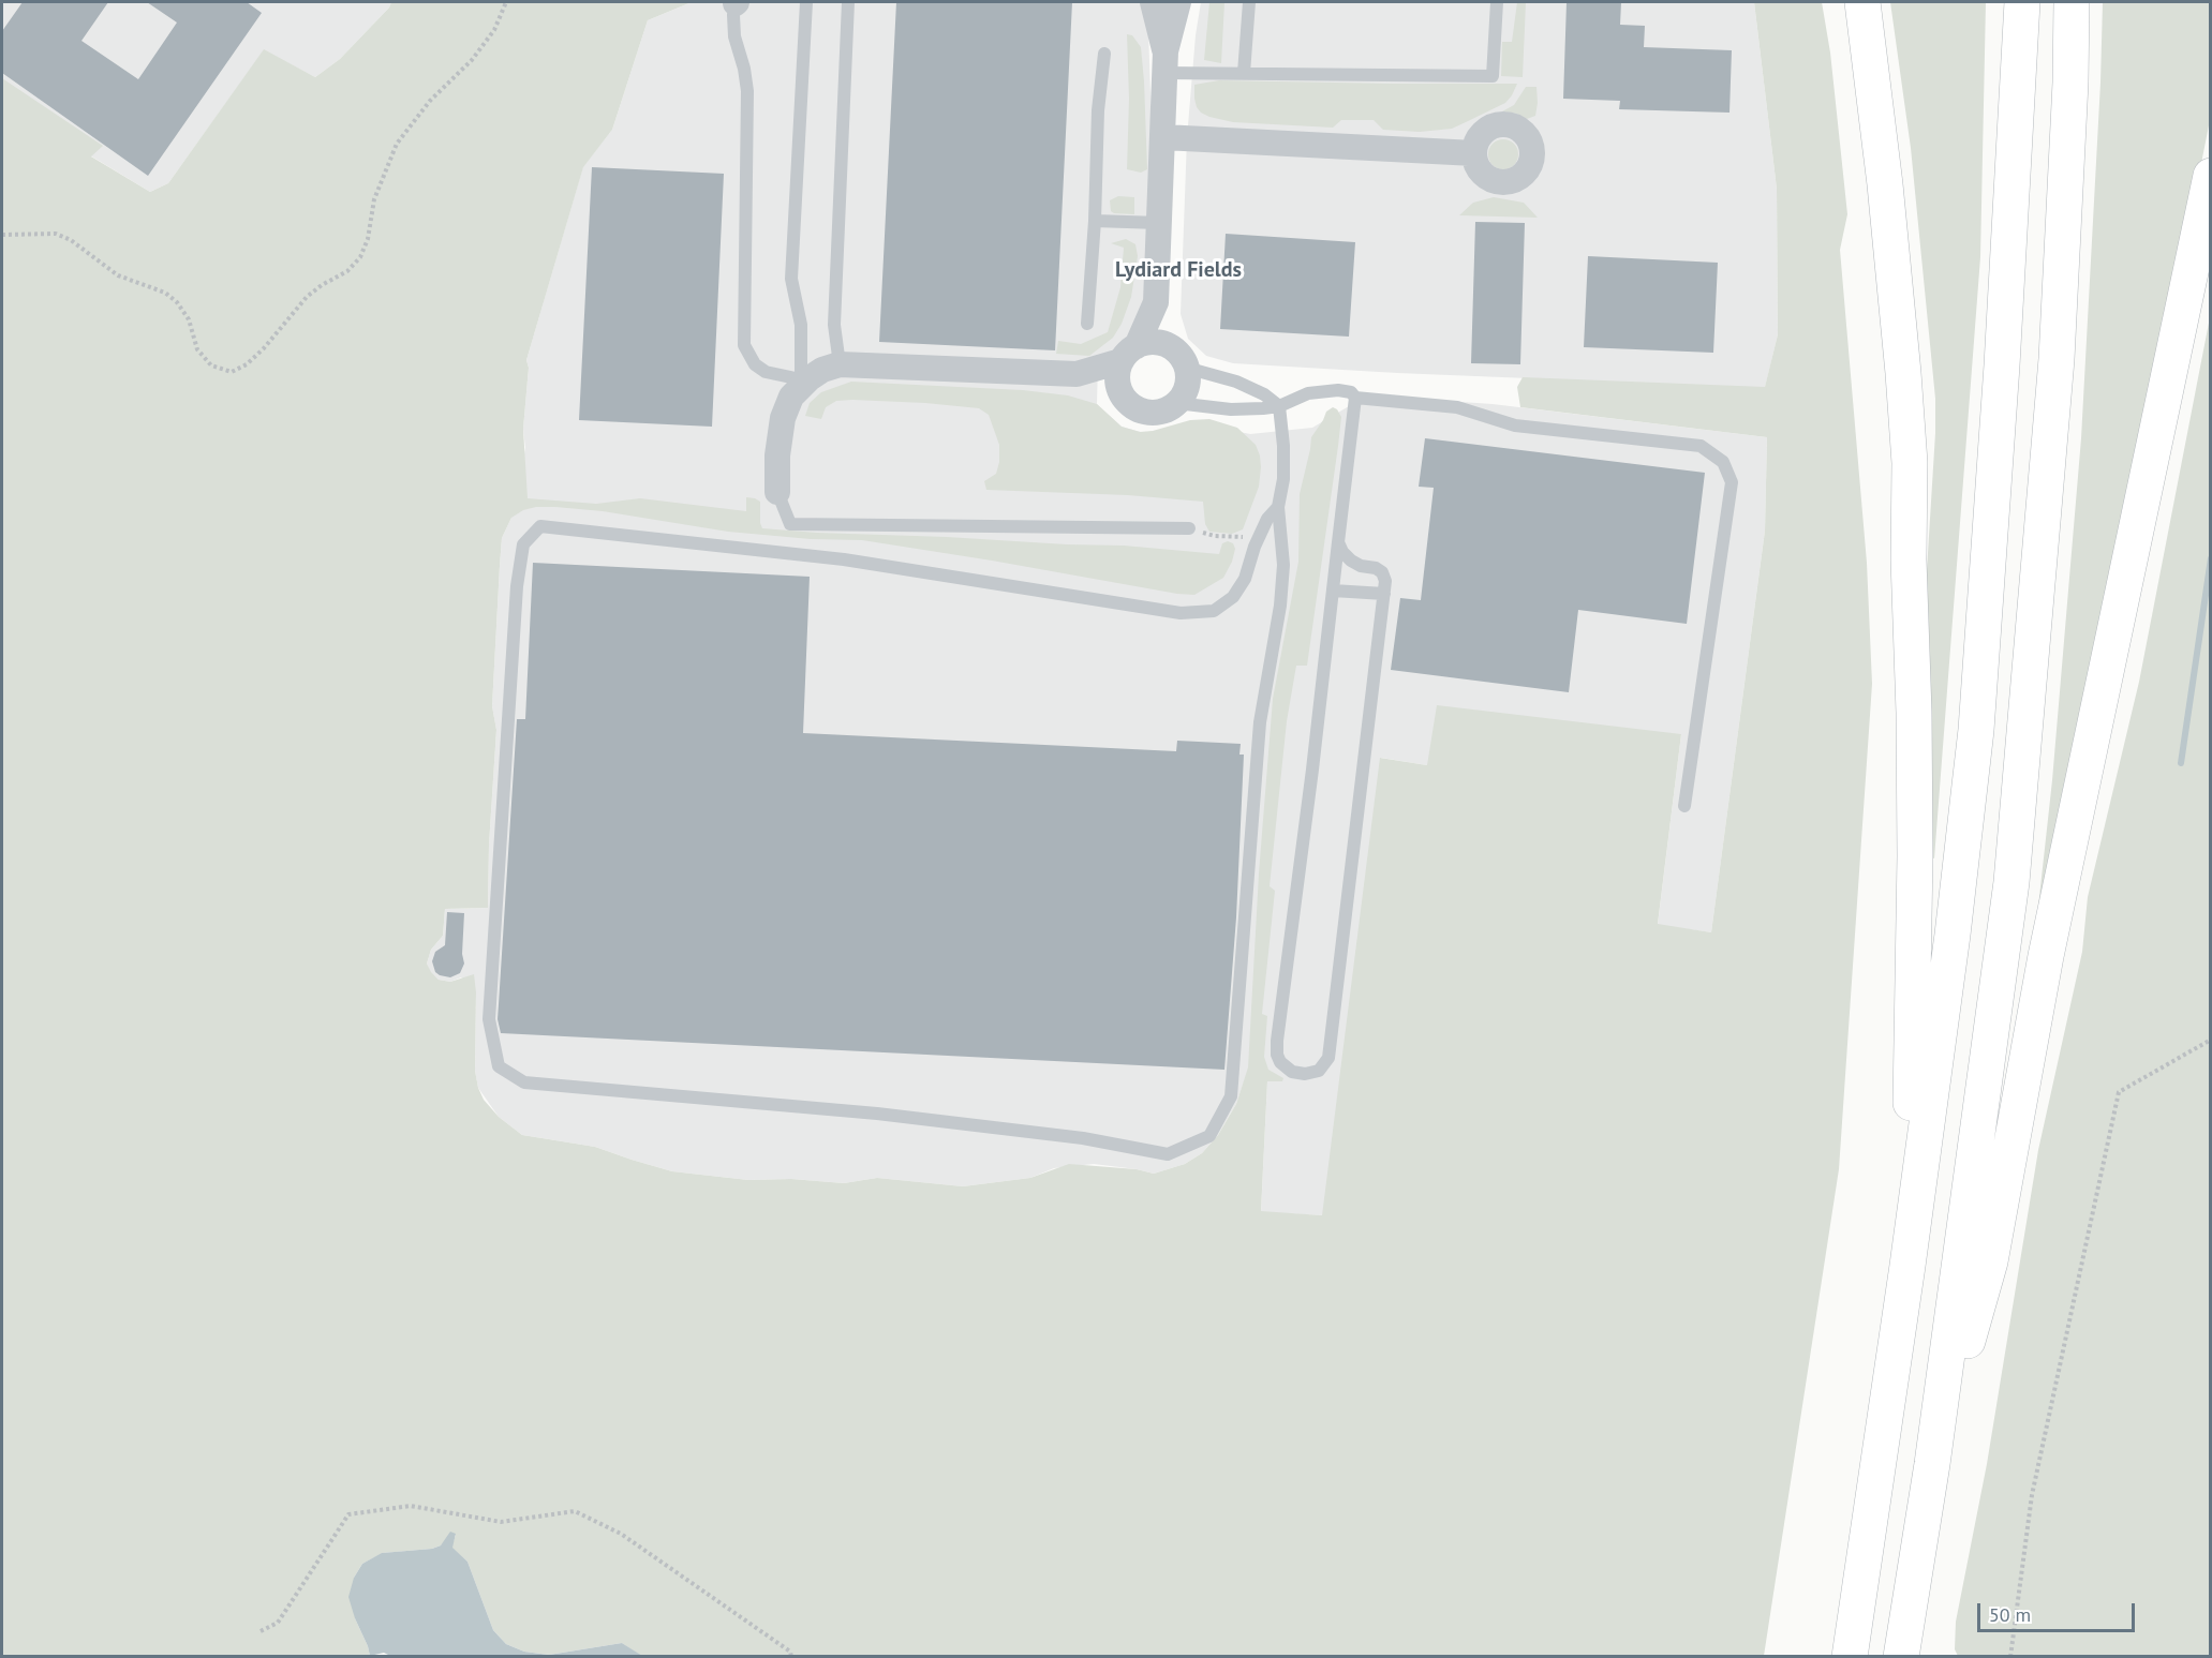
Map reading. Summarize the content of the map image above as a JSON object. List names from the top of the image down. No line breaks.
{"districts":["Lydiard Fields"],"scale_bar":"50 m"}
